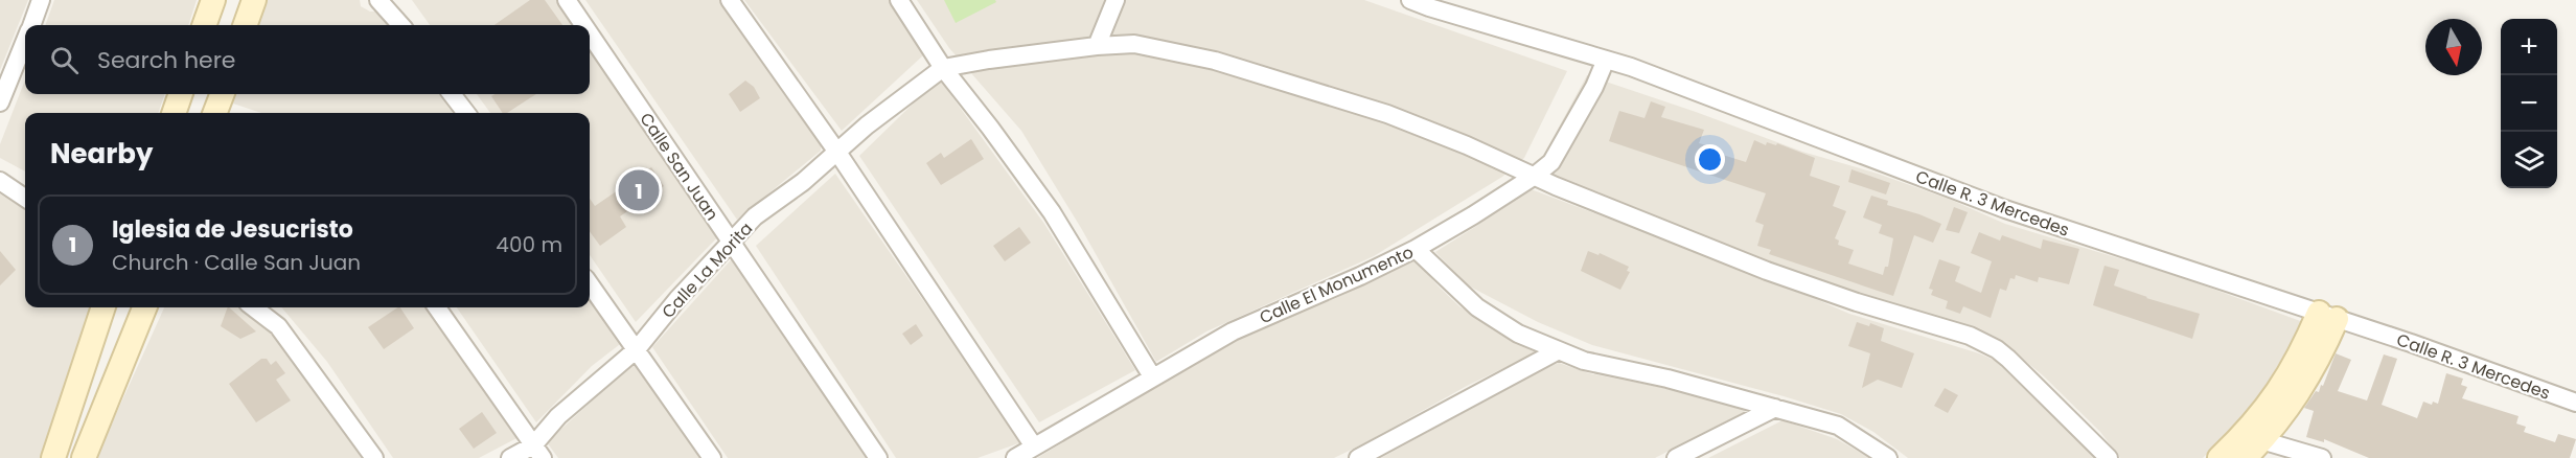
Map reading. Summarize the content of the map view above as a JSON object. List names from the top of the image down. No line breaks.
{"streets":{"street":["Calle San Juan","Calle R. 3 Mercedes","Calle La Morita","Calle El Monumento"]},"crossings":[["Calle San Juan","Calle La Morita"],["Calle R. 3 Mercedes","Calle El Monumento"]],"north":"bottom","page":{"map_buttons":["+","−"],"search":"Search here","heading":"Nearby","pins":"1","list":[{"mark":"1","name":"Iglesia de Jesucristo","note":"Church · Calle San Juan","value":"400 m"}]}}
